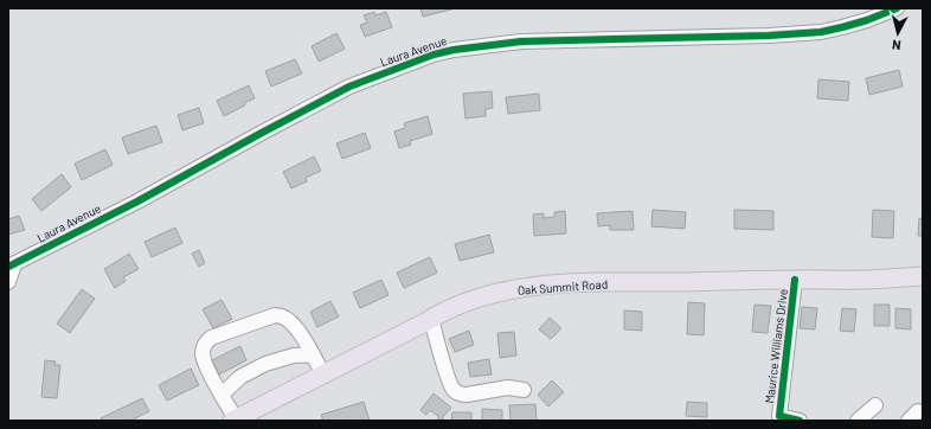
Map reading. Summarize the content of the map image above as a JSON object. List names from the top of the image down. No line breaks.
{"streets":{"main road":["Oak Summit Road"],"street":["Laura Avenue","Maurice Williams Drive"]},"crossings":[["Oak Summit Road","Maurice Williams Drive"]],"north":"bottom"}
